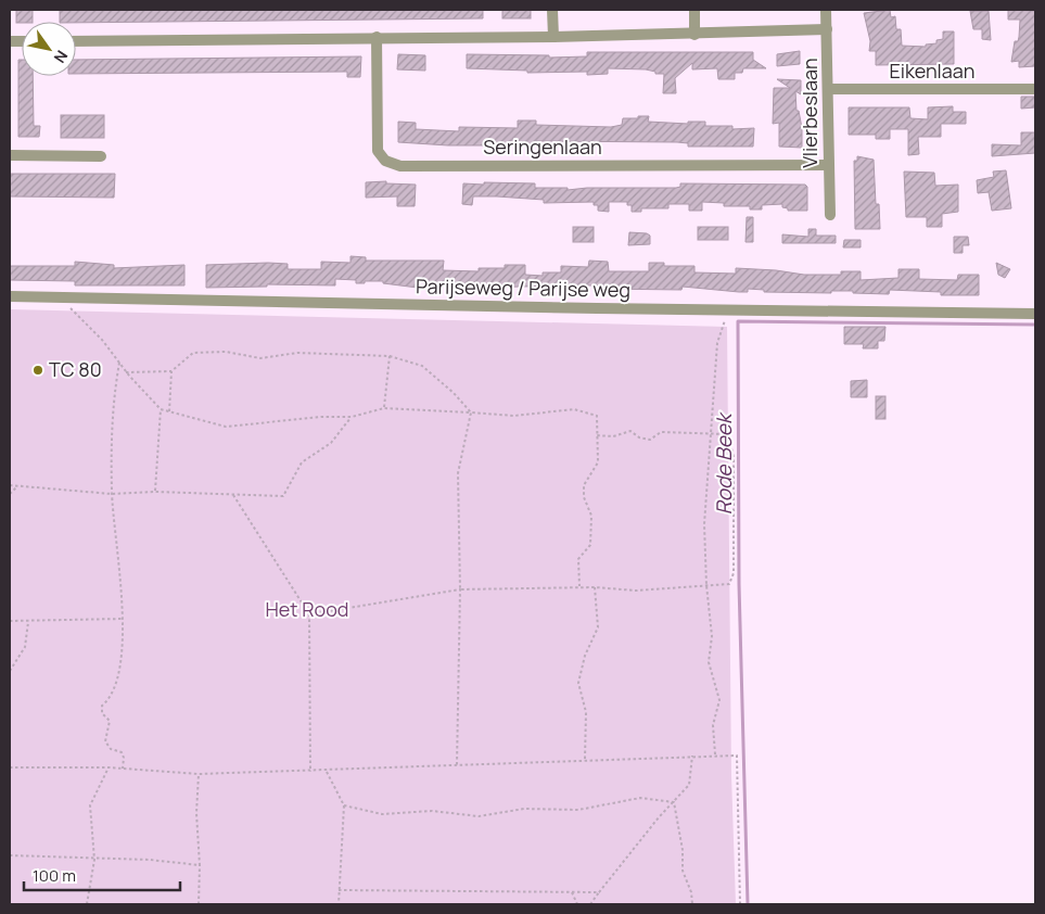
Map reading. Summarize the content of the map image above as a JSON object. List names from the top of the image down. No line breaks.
{"streets":{"street":["Eikenlaan","Vlierbeslaan","Seringenlaan","Parijseweg / Parijse weg"]},"crossings":[["Eikenlaan","Vlierbeslaan"],["Vlierbeslaan","Seringenlaan"]],"water":["Rode Beek"],"parks":["Het Rood"],"places":["TC 80"],"scale_bar":"100 m","north":"bottom right"}
